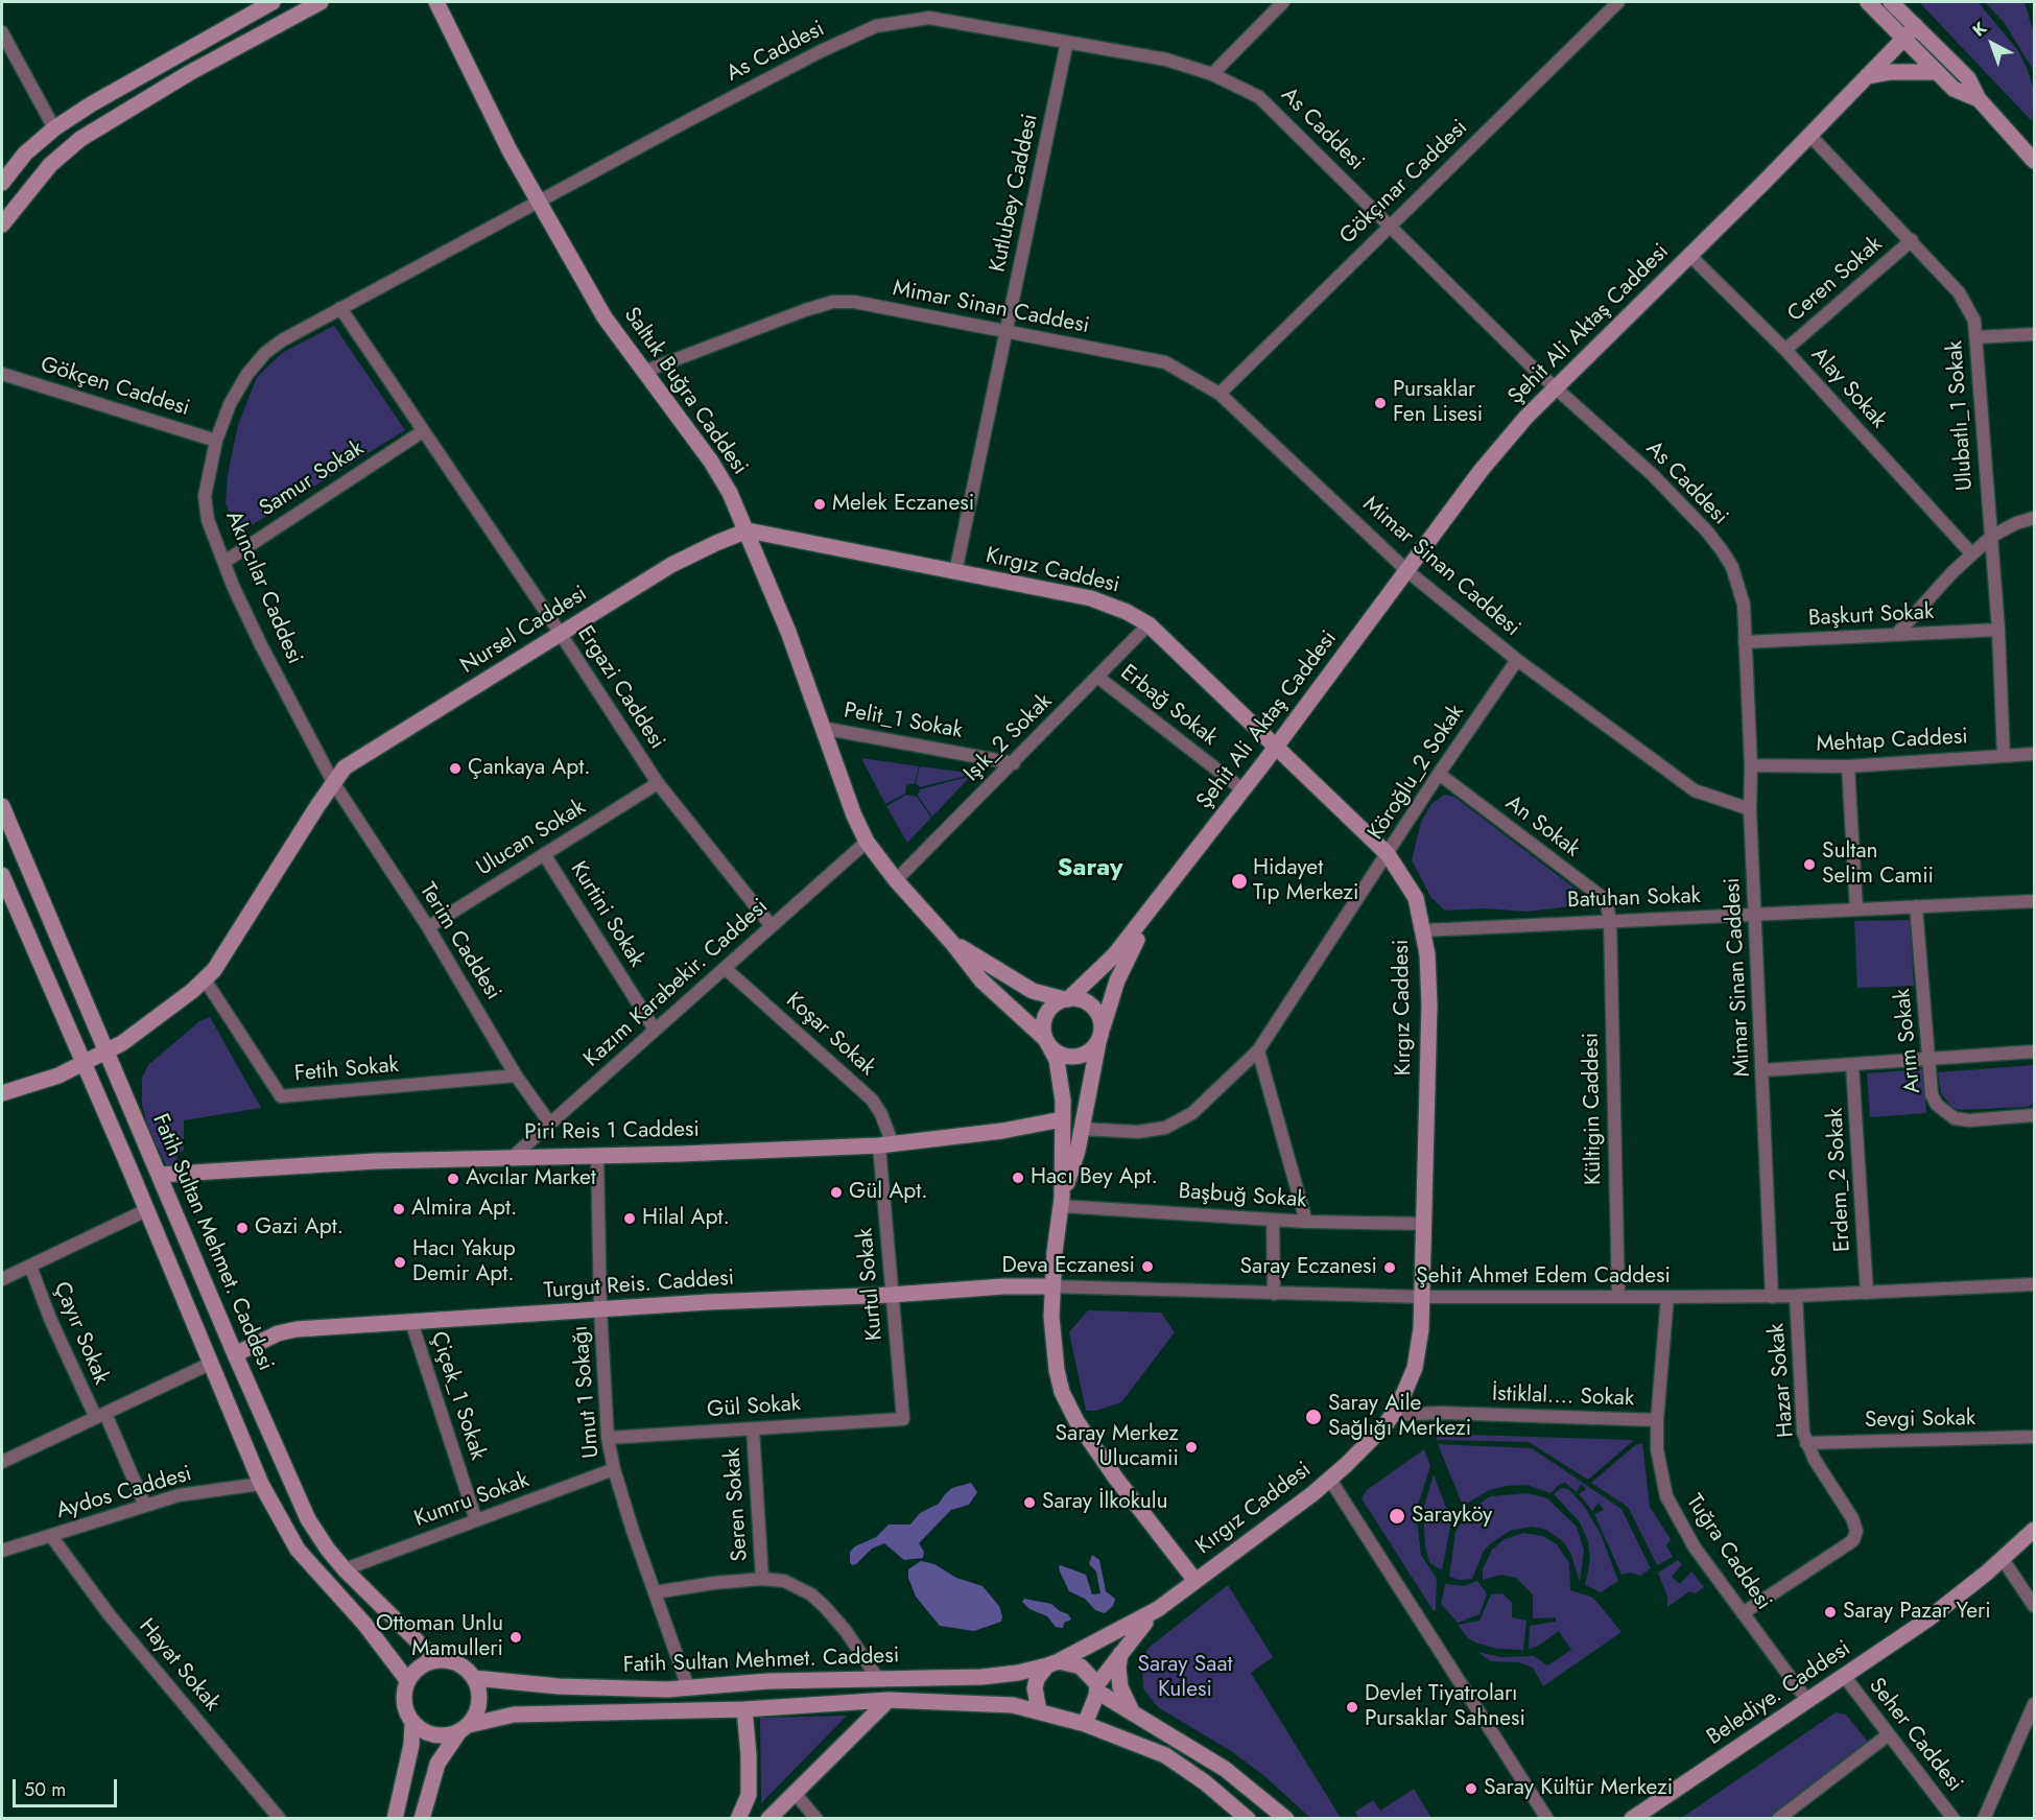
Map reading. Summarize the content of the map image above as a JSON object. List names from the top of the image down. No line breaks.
{"streets":{"street":["As Caddesi","Gökçınar Caddesi","Kutlubey Caddesi","Ceren Sokak","Mimar Sinan Caddesi","Şehit Ali Aktaş Caddesi","Gökçen Caddesi","Alay Sokak","Saltuk Buğra Caddesi","Ulubatlı_1 Sokak","Samur Sokak","Kırgız Caddesi","Akıncılar Caddesi","Başkurt Sokak","Nursel Caddesi","Ergazi Caddesi","Erbağ Sokak","Pelit_1 Sokak","Işık_2 Sokak","Mehtap Caddesi","Köroğlu_2 Sokak","An Sokak","Ulucan Sokak","Batuhan Sokak","Kurtini Sokak","Terim Caddesi","Kazım Karabekir. Caddesi","Koşar Sokak","Arım Sokak","Fetih Sokak","Kültigin Caddesi","Piri Reis 1 Caddesi","Erdem_2 Sokak","Başbuğ Sokak","Fatih Sultan Mehmet. Caddesi","Şehit Ahmet Edem Caddesi","Kurtul Sokak","Turgut Reis. Caddesi","Çayır Sokak","Hazar Sokak","Umut 1 Sokağı","Çiçek_1 Sokak","İstiklal.... Sokak","Gül Sokak","Sevgi Sokak","Aydos Caddesi","Kumru Sokak","Seren Sokak","Tuğra Caddesi","Hayat Sokak","Belediye. Caddesi","Seher Caddesi"]},"crossings":[["As Caddesi","Gökçınar Caddesi"],["As Caddesi","Kutlubey Caddesi"],["As Caddesi","Mimar Sinan Caddesi"],["As Caddesi","Şehit Ali Aktaş Caddesi"],["As Caddesi","Saltuk Buğra Caddesi"],["As Caddesi","Akıncılar Caddesi"],["As Caddesi","Başkurt Sokak"],["As Caddesi","Mehtap Caddesi"],["Gökçınar Caddesi","Mimar Sinan Caddesi"],["Kutlubey Caddesi","Mimar Sinan Caddesi"],["Kutlubey Caddesi","Kırgız Caddesi"],["Ceren Sokak","Alay Sokak"],["Ceren Sokak","Ulubatlı_1 Sokak"],["Mimar Sinan Caddesi","Şehit Ali Aktaş Caddesi"],["Mimar Sinan Caddesi","Saltuk Buğra Caddesi"],["Mimar Sinan Caddesi","Köroğlu_2 Sokak"],["Mimar Sinan Caddesi","Batuhan Sokak"],["Mimar Sinan Caddesi","Şehit Ahmet Edem Caddesi"],["Şehit Ali Aktaş Caddesi","Alay Sokak"],["Şehit Ali Aktaş Caddesi","Saltuk Buğra Caddesi"],["Şehit Ali Aktaş Caddesi","Ulubatlı_1 Sokak"],["Şehit Ali Aktaş Caddesi","Kırgız Caddesi"],["Şehit Ali Aktaş Caddesi","Erbağ Sokak"],["Şehit Ali Aktaş Caddesi","Köroğlu_2 Sokak"],["Şehit Ali Aktaş Caddesi","Piri Reis 1 Caddesi"],["Şehit Ali Aktaş Caddesi","Başbuğ Sokak"],["Şehit Ali Aktaş Caddesi","Şehit Ahmet Edem Caddesi"],["Şehit Ali Aktaş Caddesi","Turgut Reis. Caddesi"],["Gökçen Caddesi","Akıncılar Caddesi"],["Saltuk Buğra Caddesi","Kırgız Caddesi"],["Saltuk Buğra Caddesi","Akıncılar Caddesi"],["Saltuk Buğra Caddesi","Nursel Caddesi"],["Saltuk Buğra Caddesi","Pelit_1 Sokak"],["Saltuk Buğra Caddesi","Işık_2 Sokak"],["Saltuk Buğra Caddesi","Kazım Karabekir. Caddesi"],["Ulubatlı_1 Sokak","Başkurt Sokak"],["Ulubatlı_1 Sokak","Mehtap Caddesi"],["Samur Sokak","Akıncılar Caddesi"],["Samur Sokak","Ergazi Caddesi"],["Kırgız Caddesi","Nursel Caddesi"],["Kırgız Caddesi","Işık_2 Sokak"],["Kırgız Caddesi","Köroğlu_2 Sokak"],["Kırgız Caddesi","Batuhan Sokak"],["Kırgız Caddesi","Başbuğ Sokak"],["Kırgız Caddesi","Fatih Sultan Mehmet. Caddesi"],["Kırgız Caddesi","Şehit Ahmet Edem Caddesi"],["Kırgız Caddesi","İstiklal.... Sokak"],["Akıncılar Caddesi","Nursel Caddesi"],["Akıncılar Caddesi","Ergazi Caddesi"],["Akıncılar Caddesi","Terim Caddesi"],["Nursel Caddesi","Ergazi Caddesi"],["Nursel Caddesi","Terim Caddesi"],["Ergazi Caddesi","Ulucan Sokak"],["Ergazi Caddesi","Kazım Karabekir. Caddesi"],["Erbağ Sokak","Işık_2 Sokak"],["Pelit_1 Sokak","Işık_2 Sokak"],["Köroğlu_2 Sokak","An Sokak"],["An Sokak","Batuhan Sokak"],["An Sokak","Kültigin Caddesi"],["Ulucan Sokak","Kurtini Sokak"],["Ulucan Sokak","Terim Caddesi"],["Batuhan Sokak","Arım Sokak"],["Batuhan Sokak","Kültigin Caddesi"],["Kurtini Sokak","Kazım Karabekir. Caddesi"],["Terim Caddesi","Kazım Karabekir. Caddesi"],["Terim Caddesi","Fetih Sokak"],["Kazım Karabekir. Caddesi","Koşar Sokak"],["Kazım Karabekir. Caddesi","Piri Reis 1 Caddesi"],["Koşar Sokak","Piri Reis 1 Caddesi"],["Koşar Sokak","Kurtul Sokak"],["Kültigin Caddesi","Şehit Ahmet Edem Caddesi"],["Piri Reis 1 Caddesi","Fatih Sultan Mehmet. Caddesi"],["Piri Reis 1 Caddesi","Kurtul Sokak"],["Piri Reis 1 Caddesi","Umut 1 Sokağı"],["Erdem_2 Sokak","Şehit Ahmet Edem Caddesi"],["Fatih Sultan Mehmet. Caddesi","Turgut Reis. Caddesi"],["Fatih Sultan Mehmet. Caddesi","Umut 1 Sokağı"],["Fatih Sultan Mehmet. Caddesi","Aydos Caddesi"],["Fatih Sultan Mehmet. Caddesi","Kumru Sokak"],["Şehit Ahmet Edem Caddesi","Turgut Reis. Caddesi"],["Şehit Ahmet Edem Caddesi","Hazar Sokak"],["Şehit Ahmet Edem Caddesi","Tuğra Caddesi"],["Kurtul Sokak","Turgut Reis. Caddesi"],["Kurtul Sokak","Gül Sokak"],["Turgut Reis. Caddesi","Umut 1 Sokağı"],["Turgut Reis. Caddesi","Çiçek_1 Sokak"],["Çayır Sokak","Aydos Caddesi"],["Hazar Sokak","Sevgi Sokak"],["Hazar Sokak","Tuğra Caddesi"],["Umut 1 Sokağı","Gül Sokak"],["Umut 1 Sokağı","Kumru Sokak"],["Çiçek_1 Sokak","Kumru Sokak"],["İstiklal.... Sokak","Tuğra Caddesi"],["Gül Sokak","Seren Sokak"],["Aydos Caddesi","Hayat Sokak"],["Tuğra Caddesi","Belediye. Caddesi"],["Belediye. Caddesi","Seher Caddesi"]],"districts":["Saray"],"parks":["Saray Saat Kulesi"],"places":["Pursaklar Fen Lisesi","Melek Eczanesi","Çankaya Apt.","Sultan Selim Camii","Hidayet Tıp Merkezi","Hacı Bey Apt.","Avcılar Market","Gül Apt.","Almira Apt.","Hilal Apt.","Gazi Apt.","Hacı Yakup Demir Apt.","Deva Eczanesi","Saray Eczanesi","Saray Aile Sağlığı Merkezi","Saray Merkez Ulucamii","Saray İlkokulu","Sarayköy","Saray Pazar Yeri","Ottoman Unlu Mamulleri","Devlet Tiyatroları Pursaklar Sahnesi","Saray Kültür Merkezi"],"scale_bar":"50 m","north":"top left"}
